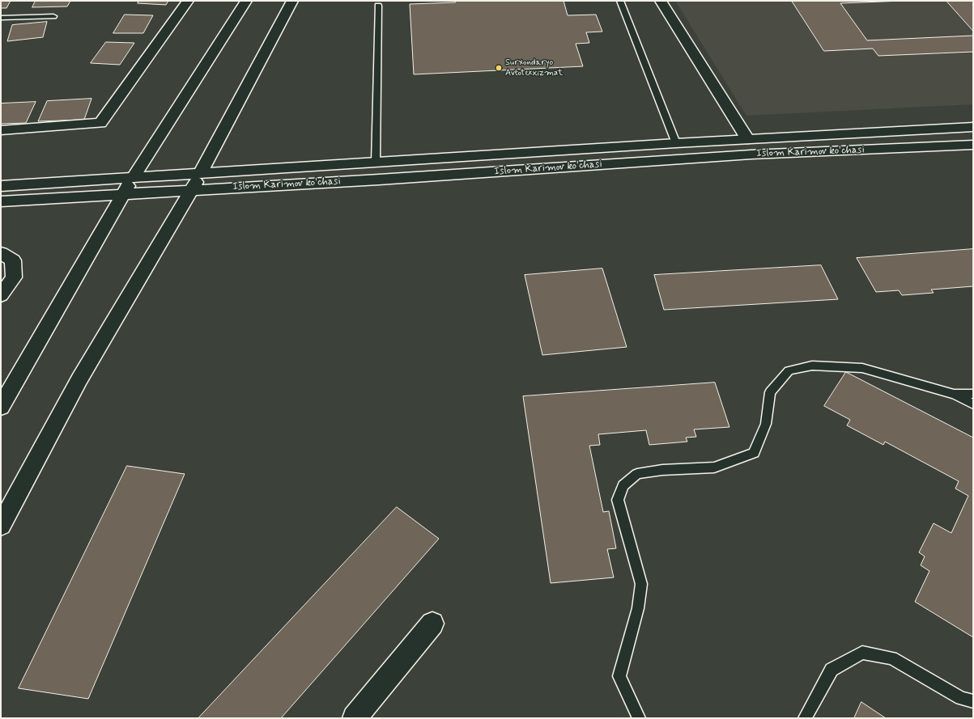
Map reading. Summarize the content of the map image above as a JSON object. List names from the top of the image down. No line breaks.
{"streets":{"main road":["Islom Karimov ko'chasi"]},"places":["Surxondaryo Avtotexxizmat"]}
